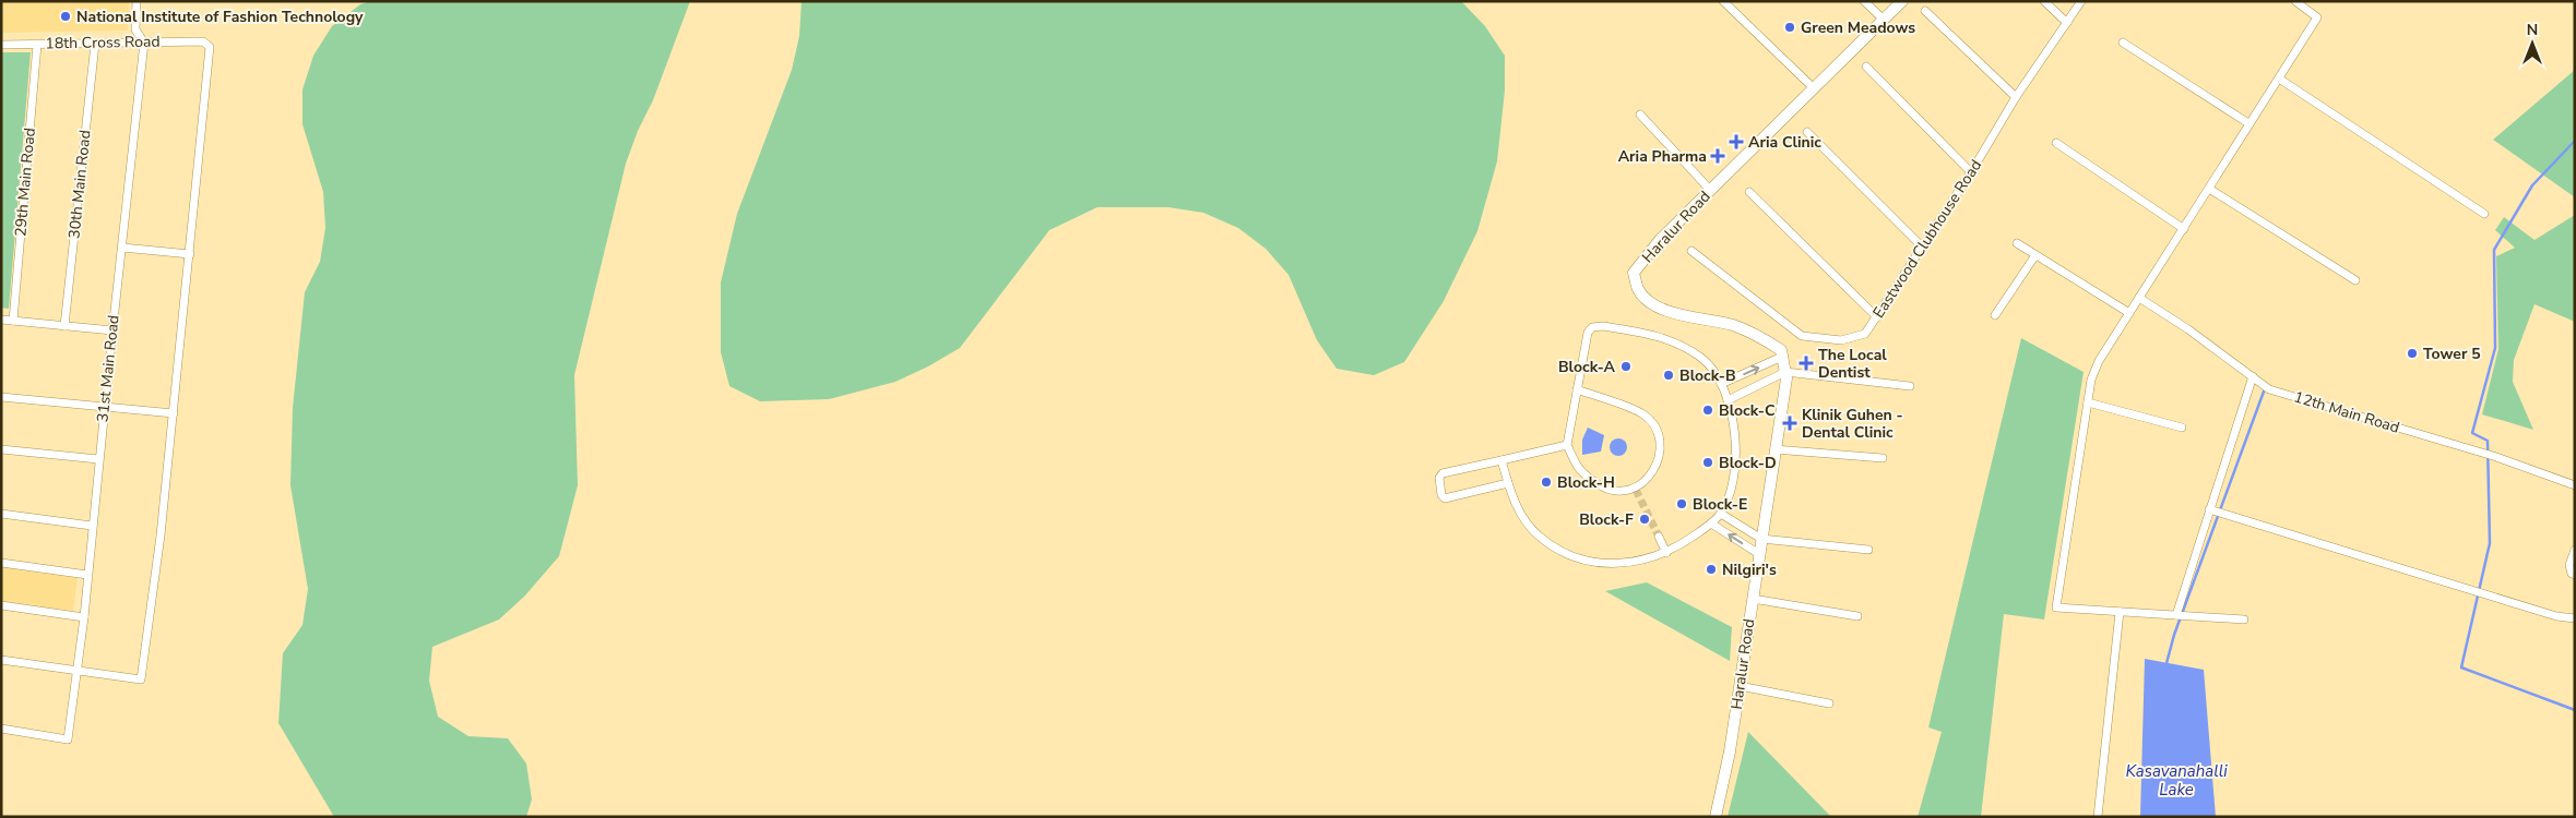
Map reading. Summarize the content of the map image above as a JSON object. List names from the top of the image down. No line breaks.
{"streets":{"street":["18th Cross Road","29th Main Road","30th Main Road","Haralur Road","Eastwood Clubhouse Road","31st Main Road","12th Main Road"]},"crossings":[["18th Cross Road","29th Main Road"],["18th Cross Road","30th Main Road"],["18th Cross Road","31st Main Road"]],"water":["Kasavanahalli Lake"],"places":{"other":["National Institute of Fashion Technology","Green Meadows","Tower 5","Block-A","Block-B","Block-C","Block-D","Block-H","Block-E","Block-F","Nilgiri's"],"health":["Aria Clinic","Aria Pharma","The Local Dentist","Klinik Guhen - Dental Clinic"]},"north":"top"}
